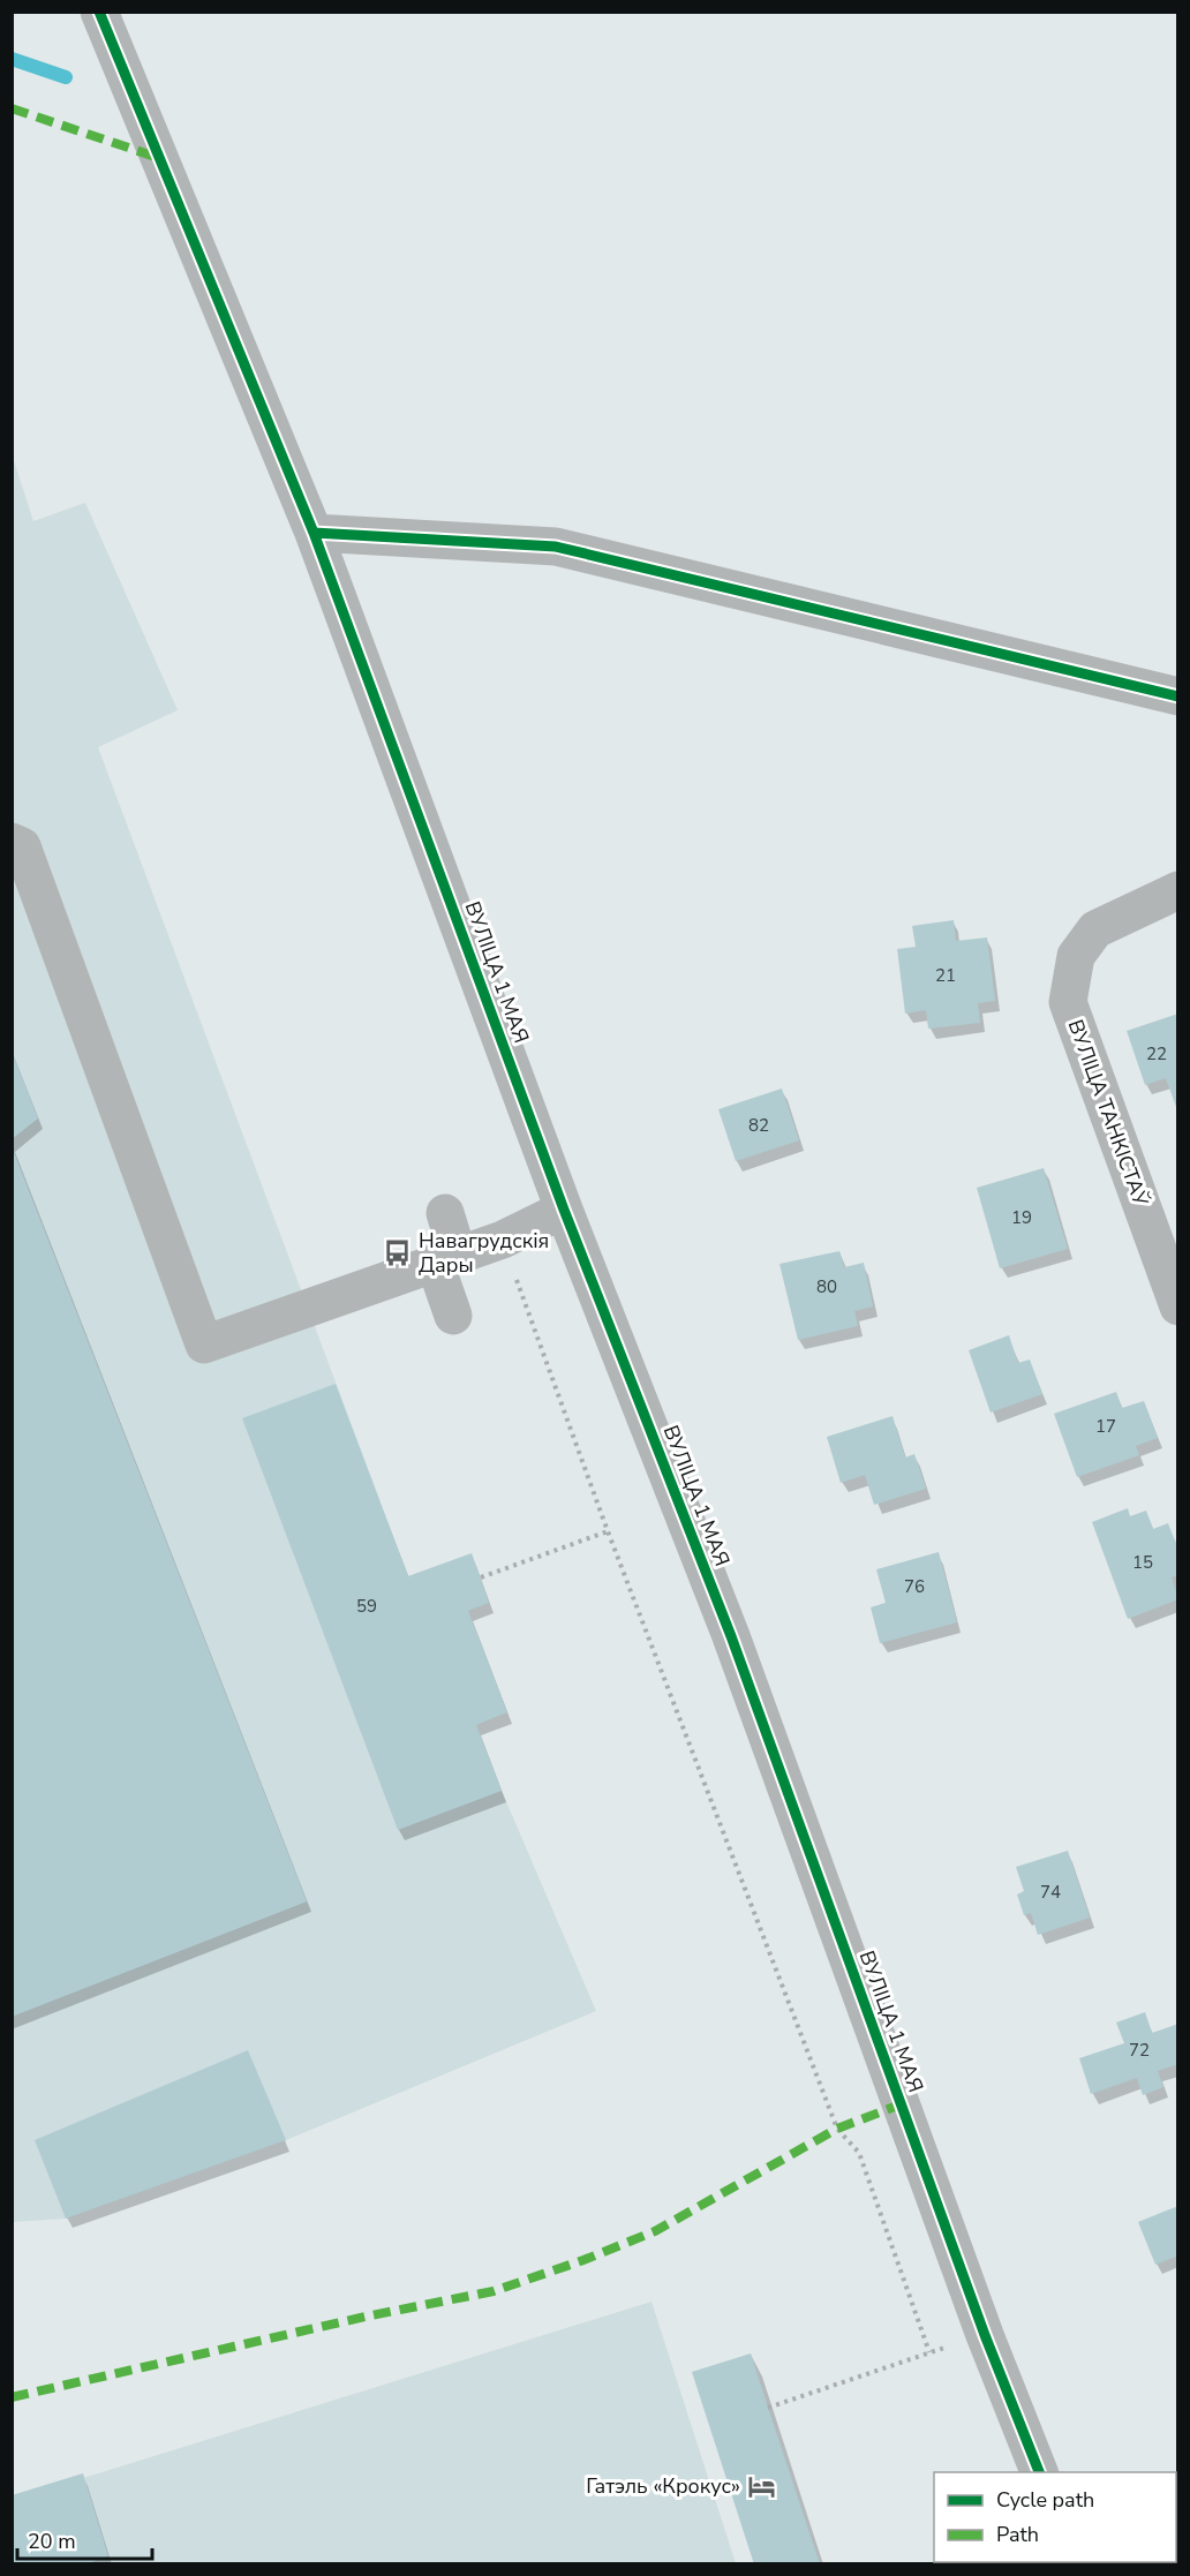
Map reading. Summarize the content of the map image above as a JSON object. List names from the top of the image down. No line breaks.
{"streets":{"street":["ВУЛІЦА 1 МАЯ","ВУЛІЦА ТАНКІСТАЎ"]},"places":{"bus stop":["Навагрудскія Дары"],"hotel":["Гатэль «Крокус»"]},"house_numbers":["21","22","82","19","80","17","15","76","59","74","72"],"legend":["Cycle path","Path"],"scale_bar":"20 m"}
